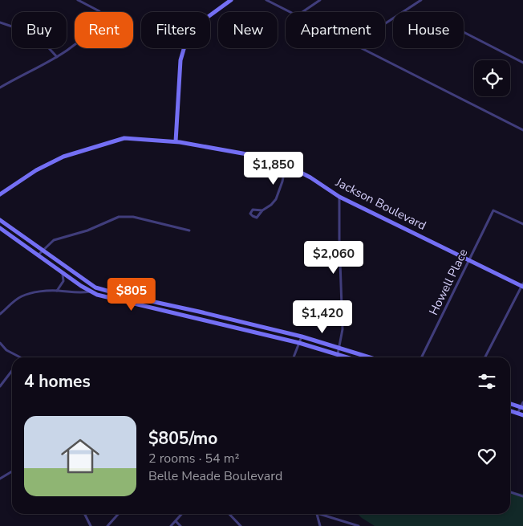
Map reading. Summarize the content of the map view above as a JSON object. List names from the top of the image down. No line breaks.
{"streets":{"main road":["Jackson Boulevard"],"street":["Howell Place"]},"crossings":[["Jackson Boulevard","Howell Place"]],"page":{"chip":["Buy","Rent","Filters","New","Apartment","House"],"price":["$1,850","$2,060","$805","$1,420"],"heading":"4 homes","list":[{"name":"$805/mo","note":"2 rooms · 54 m² · Belle Meade Boulevard"}]}}
